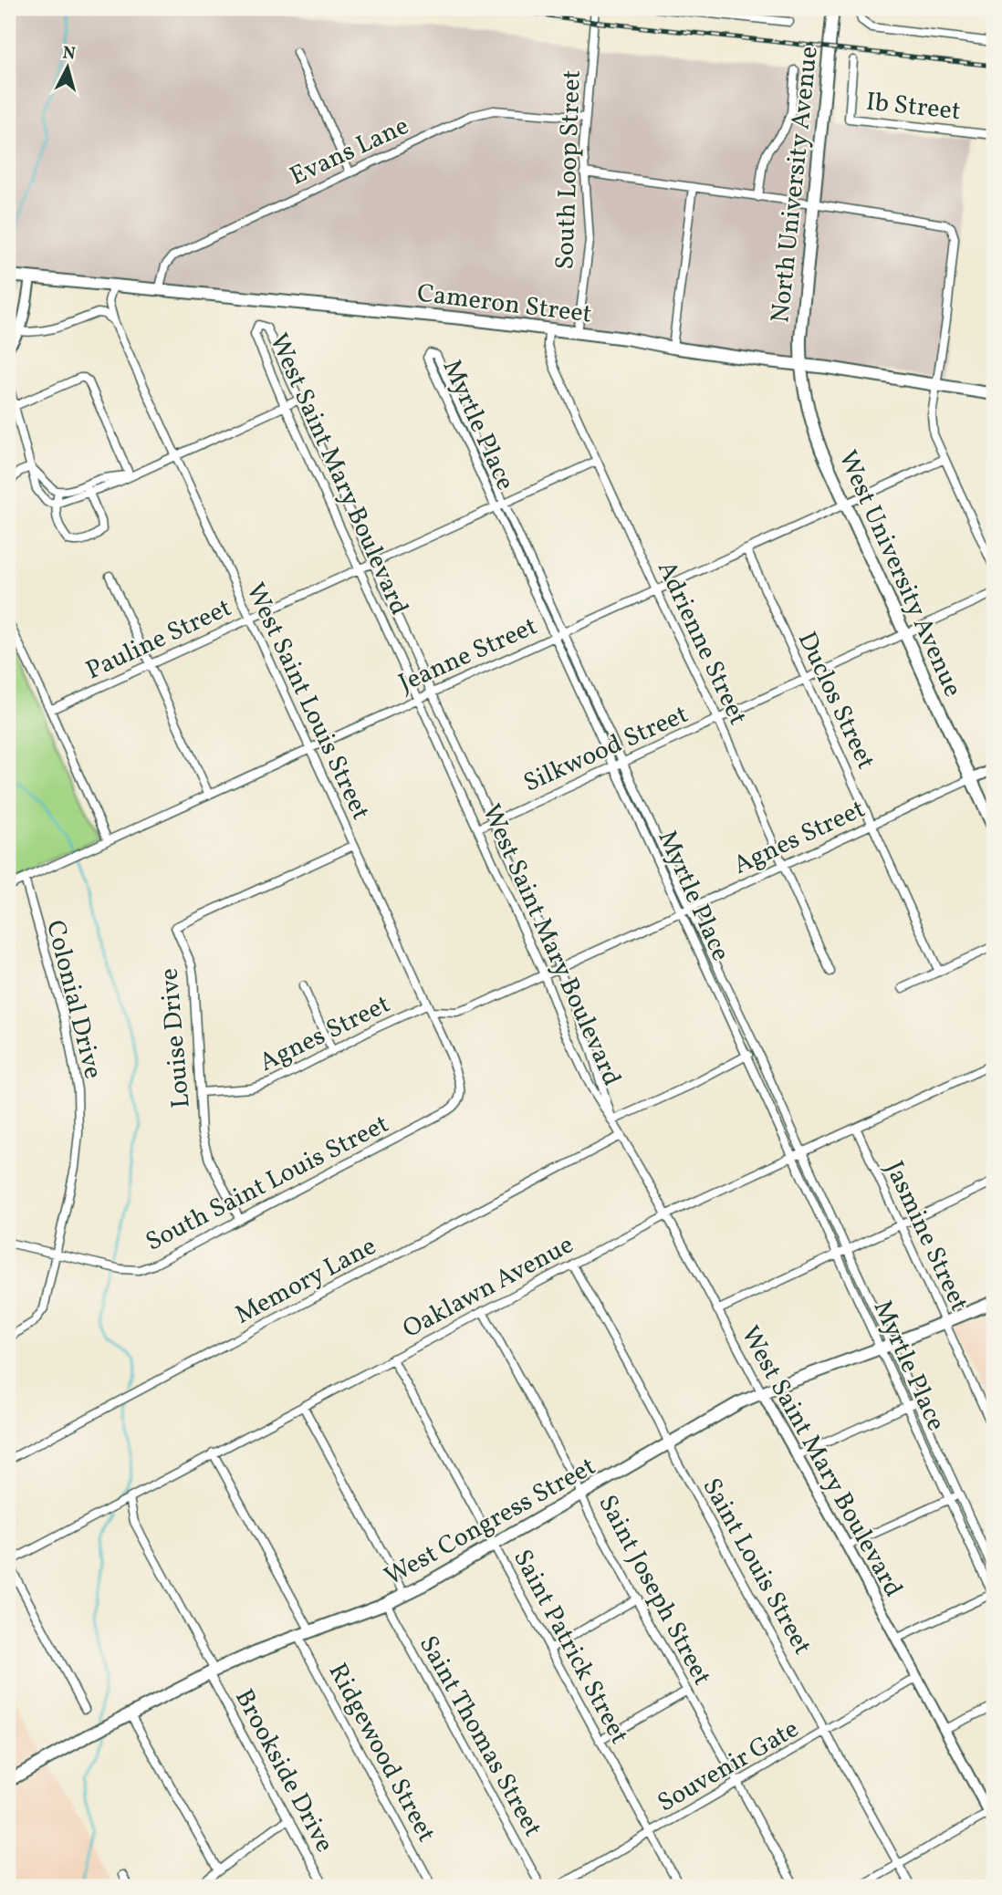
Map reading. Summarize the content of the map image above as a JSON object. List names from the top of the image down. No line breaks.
{"streets":{"main road":["North University Avenue","Cameron Street","West University Avenue","West Congress Street"],"street":["Ib Street","Evans Lane","South Loop Street","Myrtle Place","West Saint Mary Boulevard","Pauline Street","Adrienne Street","Jeanne Street","Duclos Street","West Saint Louis Street","Silkwood Street","Agnes Street","Colonial Drive","Louise Drive","South Saint Louis Street","Jasmine Street","Memory Lane","Oaklawn Avenue","Saint Louis Street","Saint Joseph Street","Saint Patrick Street","Saint Thomas Street","Ridgewood Street","Souvenir Gate","Brookside Drive"]},"crossings":[["Evans Lane","South Loop Street"],["Evans Lane","Cameron Street"],["South Loop Street","Cameron Street"],["North University Avenue","Cameron Street"],["North University Avenue","West University Avenue"],["Cameron Street","West University Avenue"],["Cameron Street","Adrienne Street"],["Myrtle Place","Pauline Street"],["Myrtle Place","Jeanne Street"],["Myrtle Place","Silkwood Street"],["Myrtle Place","Agnes Street"],["Myrtle Place","Oaklawn Avenue"],["Myrtle Place","West Congress Street"],["West Saint Mary Boulevard","Pauline Street"],["West Saint Mary Boulevard","Jeanne Street"],["West Saint Mary Boulevard","Silkwood Street"],["West Saint Mary Boulevard","Agnes Street"],["West Saint Mary Boulevard","Memory Lane"],["West Saint Mary Boulevard","Oaklawn Avenue"],["West Saint Mary Boulevard","West Congress Street"],["West Saint Mary Boulevard","Souvenir Gate"],["West University Avenue","Jeanne Street"],["West University Avenue","Silkwood Street"],["West University Avenue","Agnes Street"],["Pauline Street","Adrienne Street"],["Pauline Street","West Saint Louis Street"],["Adrienne Street","Jeanne Street"],["Adrienne Street","Silkwood Street"],["Adrienne Street","Agnes Street"],["Jeanne Street","Duclos Street"],["Jeanne Street","West Saint Louis Street"],["Jeanne Street","Colonial Drive"],["Duclos Street","Silkwood Street"],["Duclos Street","Agnes Street"],["West Saint Louis Street","Agnes Street"],["West Saint Louis Street","Louise Drive"],["West Saint Louis Street","South Saint Louis Street"],["Agnes Street","Louise Drive"],["Colonial Drive","South Saint Louis Street"],["Louise Drive","South Saint Louis Street"],["Jasmine Street","Oaklawn Avenue"],["Jasmine Street","West Congress Street"],["Oaklawn Avenue","Saint Louis Street"],["Oaklawn Avenue","Saint Joseph Street"],["Oaklawn Avenue","Saint Patrick Street"],["Oaklawn Avenue","Brookside Drive"],["West Congress Street","Saint Louis Street"],["West Congress Street","Saint Joseph Street"],["West Congress Street","Saint Patrick Street"],["West Congress Street","Saint Thomas Street"],["West Congress Street","Ridgewood Street"],["West Congress Street","Brookside Drive"],["Saint Louis Street","Souvenir Gate"],["Saint Joseph Street","Souvenir Gate"],["Saint Patrick Street","Souvenir Gate"]],"north":"top"}
